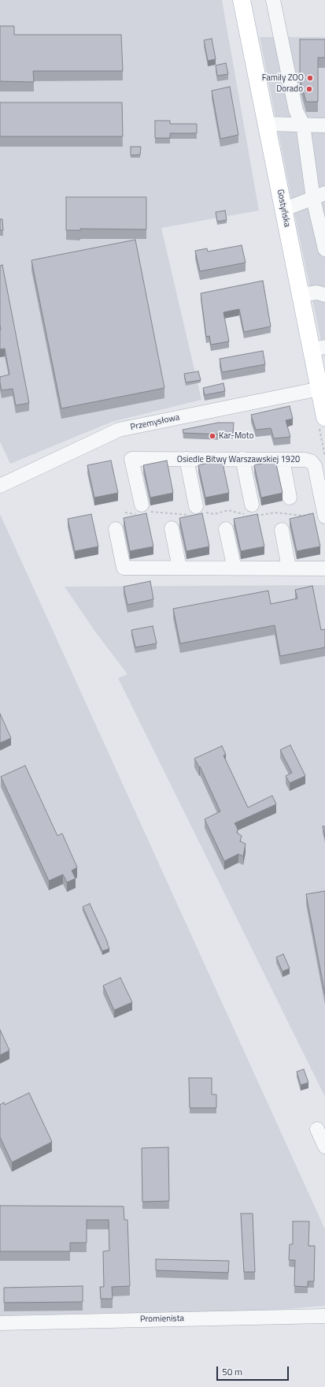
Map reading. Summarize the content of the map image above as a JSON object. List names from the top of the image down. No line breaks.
{"streets":{"main road":["Gostyńska"],"street":["Przemysłowa","Osiedle Bitwy Warszawskiej 1920","Promienista"]},"crossings":[["Gostyńska","Przemysłowa"]],"places":["Family ZOO","Dorado","Kar-Moto"],"scale_bar":"50 m"}
